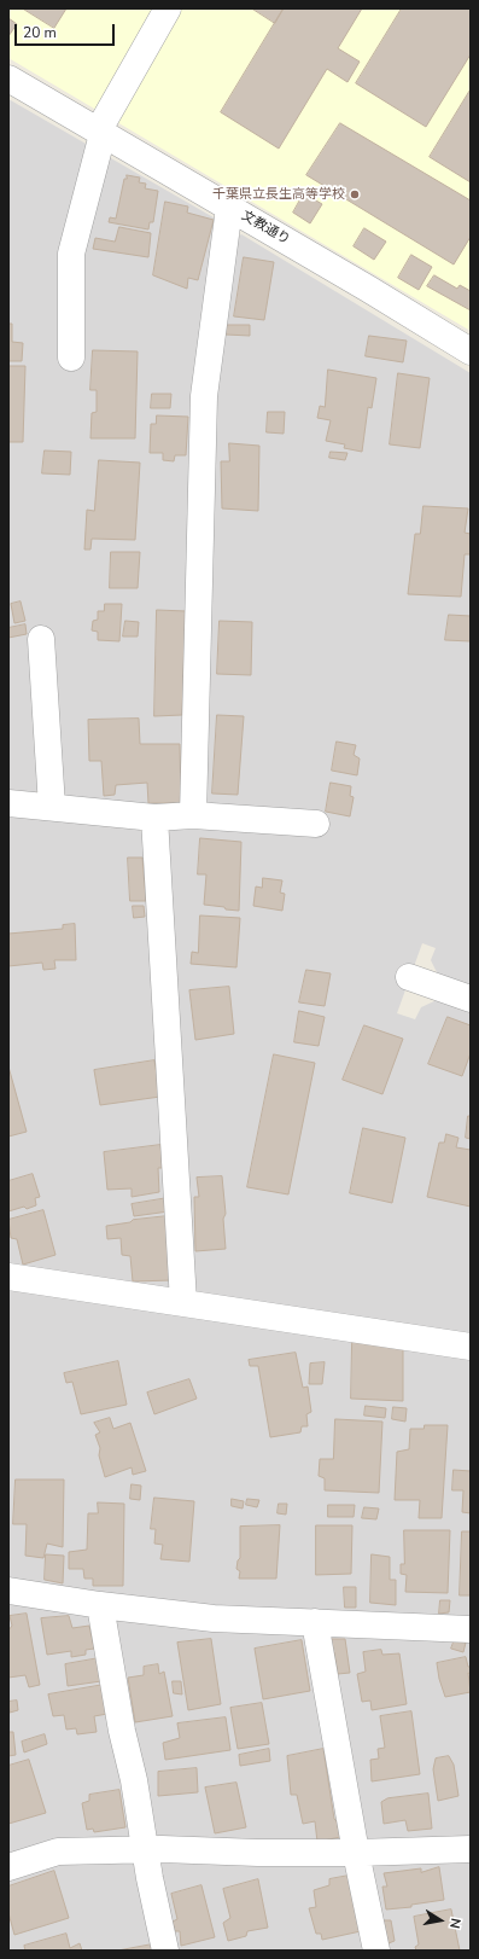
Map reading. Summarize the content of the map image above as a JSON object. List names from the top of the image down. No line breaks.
{"streets":{"street":["文教通り"]},"places":["千葉県立長生高等学校"],"scale_bar":"20 m","north":"right"}
